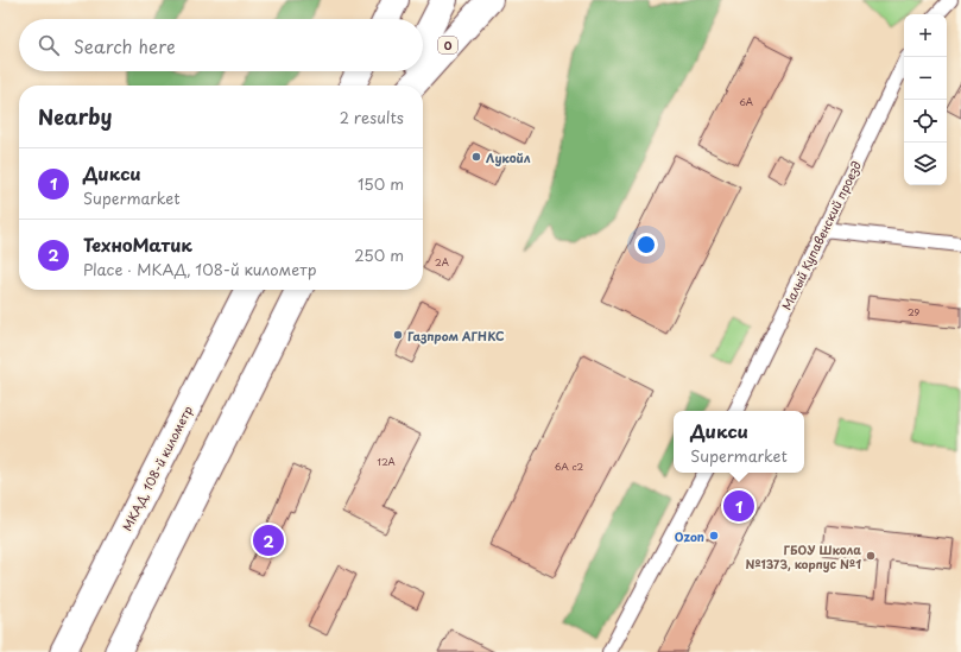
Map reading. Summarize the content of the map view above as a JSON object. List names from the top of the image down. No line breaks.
{"streets":{"highway":["0","МКАД, 108-й километр"],"street":["Малый Купавенский проезд"]},"places":["Лукойл","Газпром АГНКС","Ozon","ГБОУ Школа №1373, корпус №1"],"house_numbers":["6А","2А","29","12А","6A c2"],"page":{"map_buttons":["+","−"],"search":"Search here","heading":["Nearby","2 results"],"list":[{"mark":"1","name":"Дикси","note":"Supermarket","value":"150 m"},{"mark":"2","name":"ТехноМатик","note":"Place · МКАД, 108-й километр","value":"250 m"}],"popup":["Дикси","Supermarket"],"pins":["1","2"]}}
